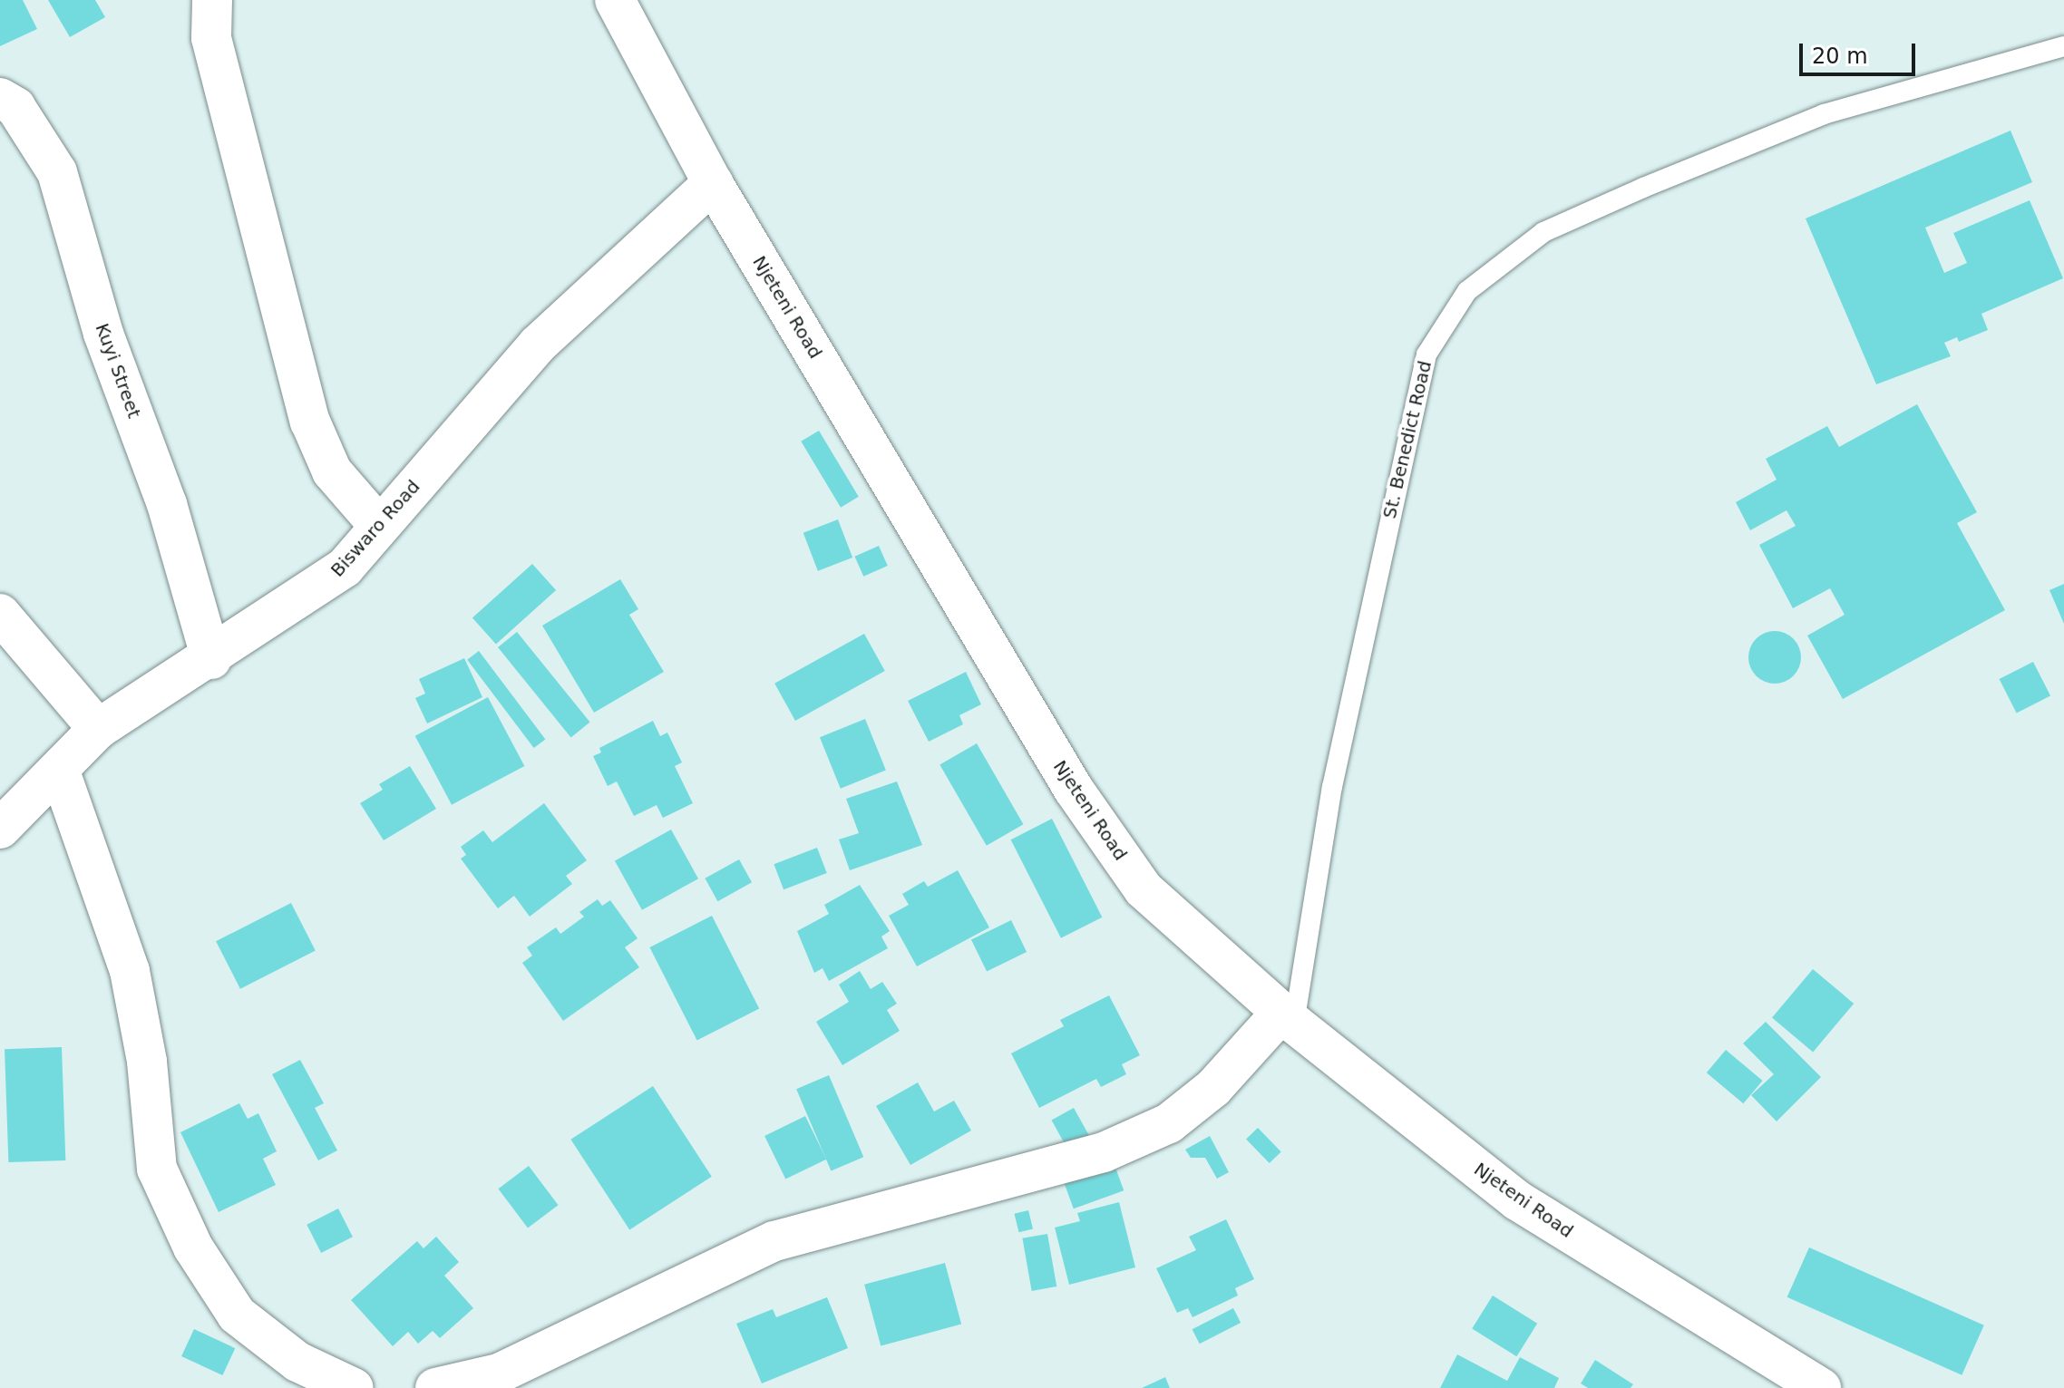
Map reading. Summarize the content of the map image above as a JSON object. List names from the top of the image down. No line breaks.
{"streets":{"street":["Njeteni Road","Kuyi Street","Biswaro Road"],"lane":["St. Benedict Road"]},"crossings":[["Njeteni Road","St. Benedict Road"],["Njeteni Road","Biswaro Road"],["Kuyi Street","Biswaro Road"]],"scale_bar":"20 m"}
